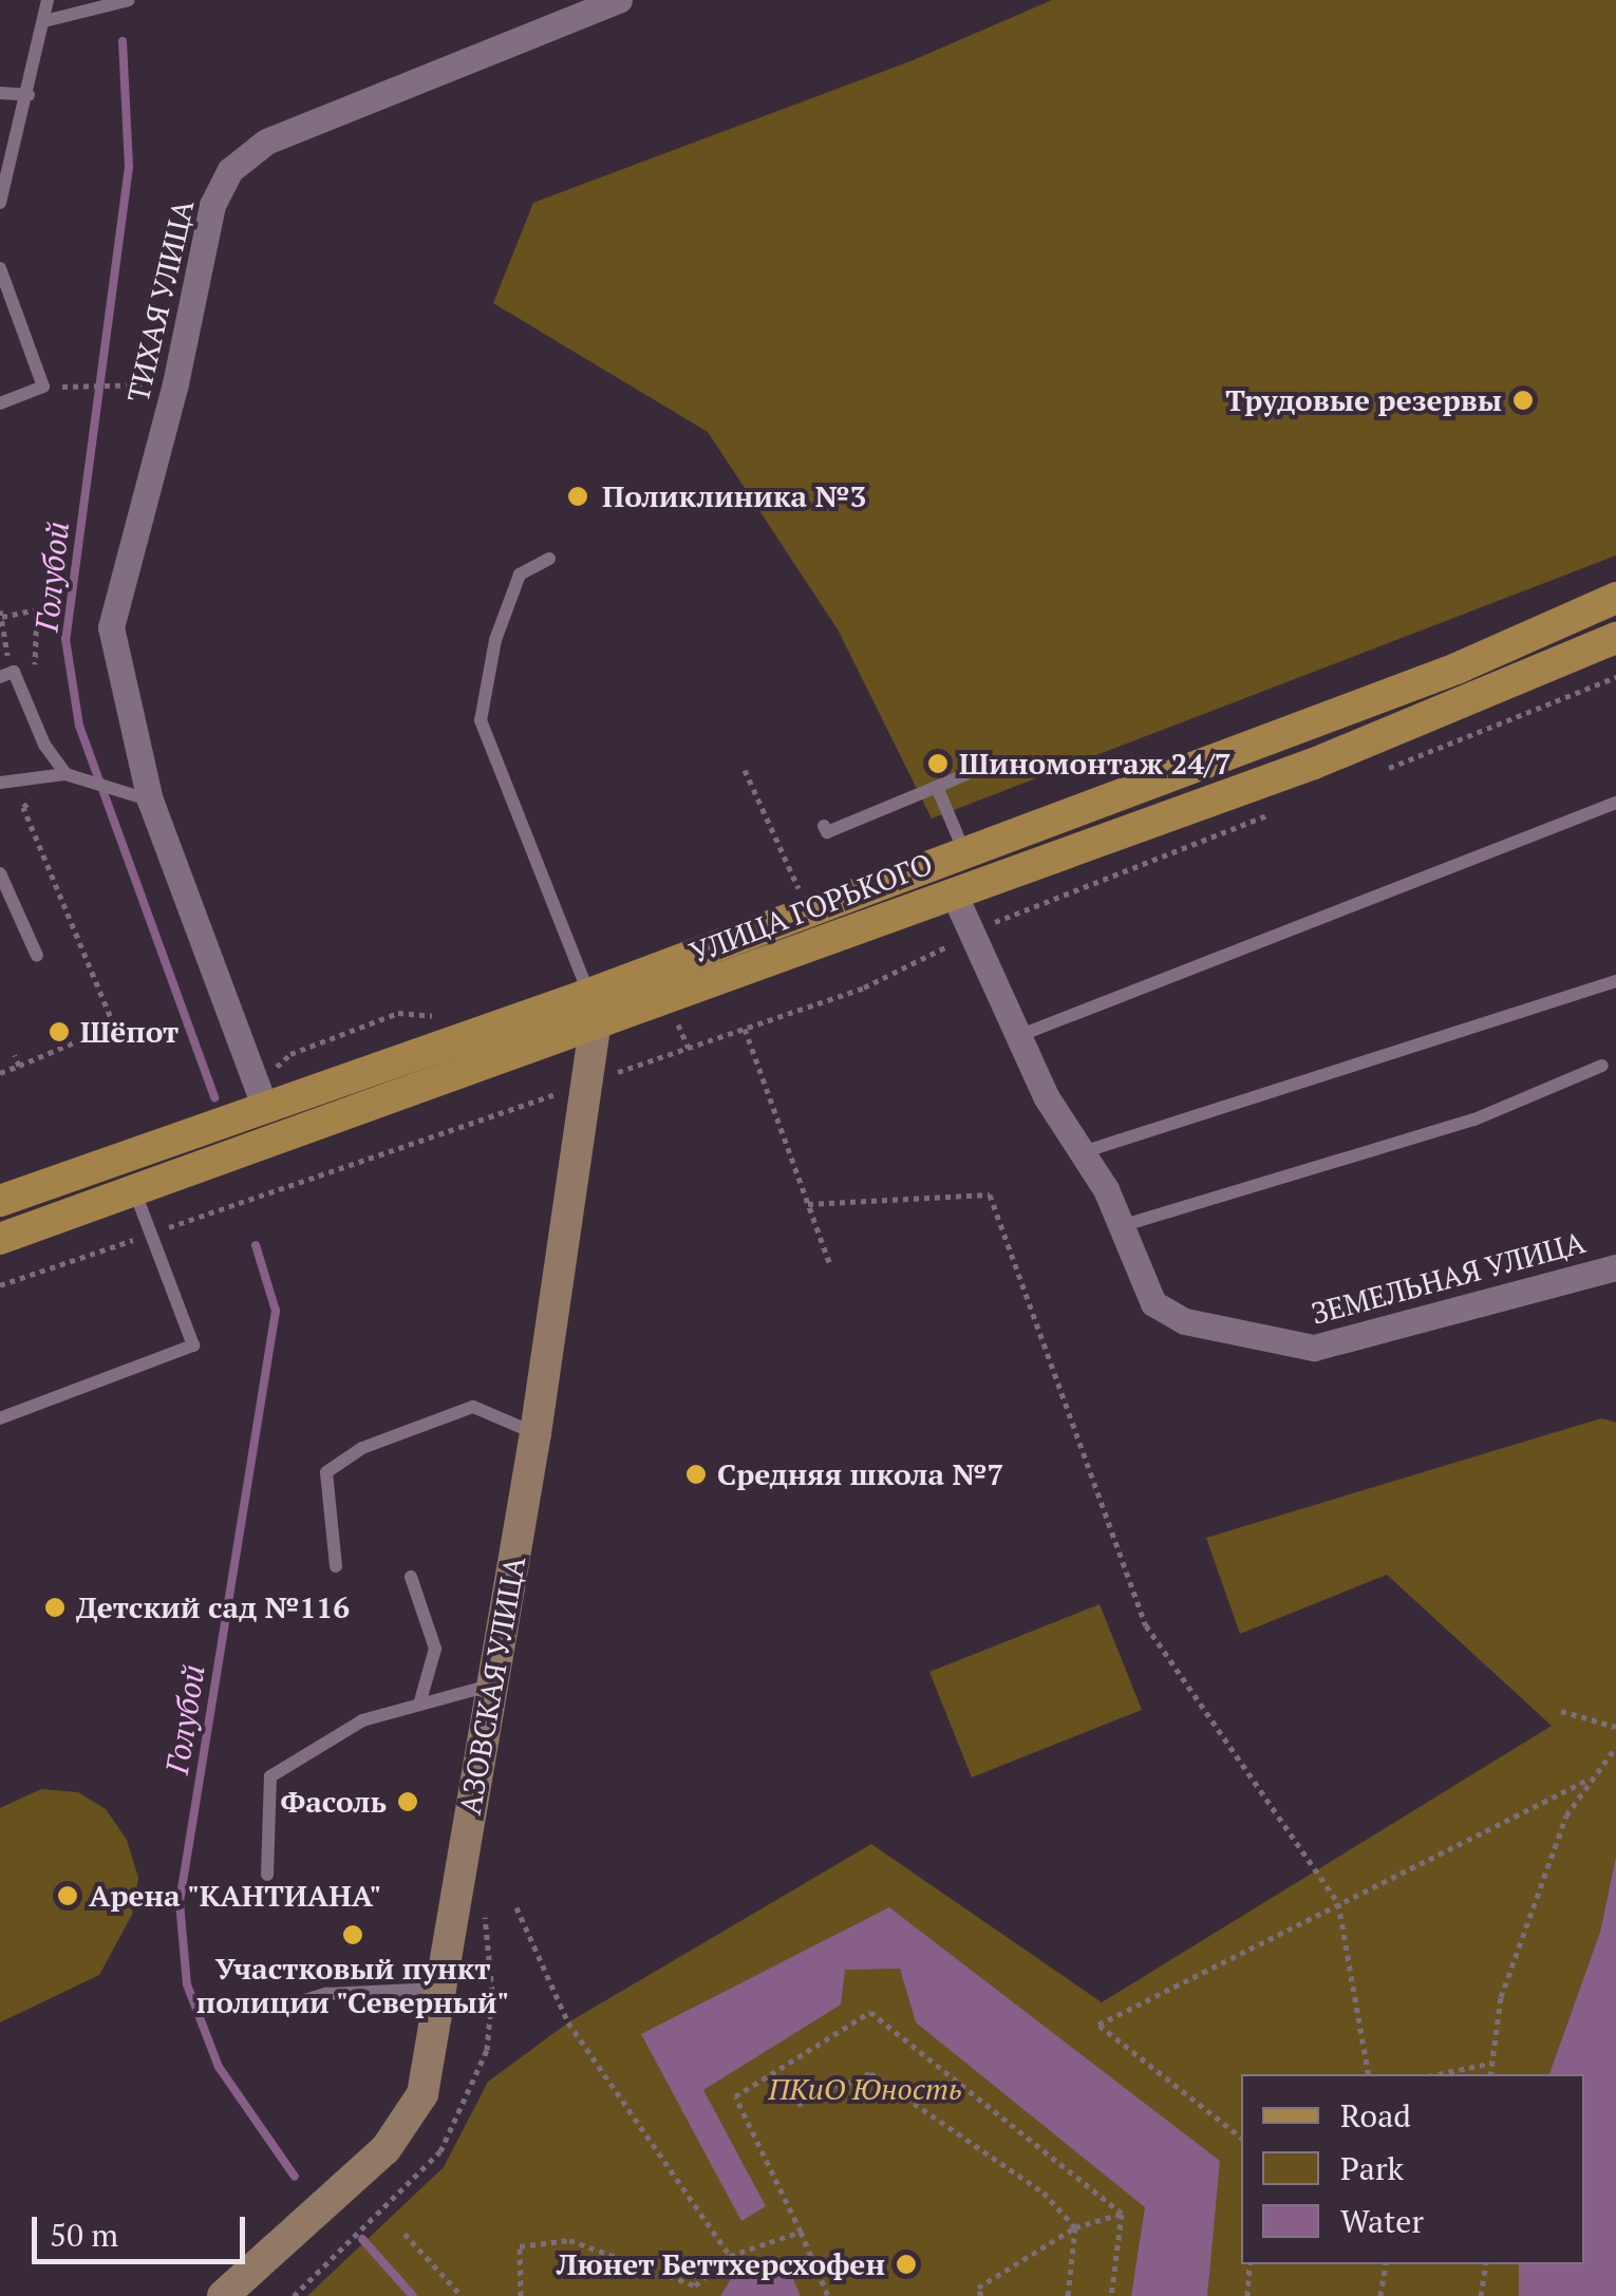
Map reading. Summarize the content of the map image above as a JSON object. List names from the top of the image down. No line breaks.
{"streets":{"main road":["УЛИЦА ГОРЬКОГО","АЗОВСКАЯ УЛИЦА"],"street":["ТИХАЯ УЛИЦА","ЗЕМЕЛЬНАЯ УЛИЦА"]},"crossings":[["ТИХАЯ УЛИЦА","УЛИЦА ГОРЬКОГО"],["УЛИЦА ГОРЬКОГО","ЗЕМЕЛЬНАЯ УЛИЦА"],["УЛИЦА ГОРЬКОГО","АЗОВСКАЯ УЛИЦА"]],"water":["Голубой"],"parks":["ПКиО Юность"],"places":["Трудовые резервы","Поликлиника №3","Шиномонтаж 24/7","Шёпот","Средняя школа №7","Детский сад №116","Фасоль","Арена \"КАНТИАНА\"","Участковый пункт полиции \"Северный\"","Люнет Беттхерсхофен"],"legend":["Road","Park","Water"],"scale_bar":"50 m"}
